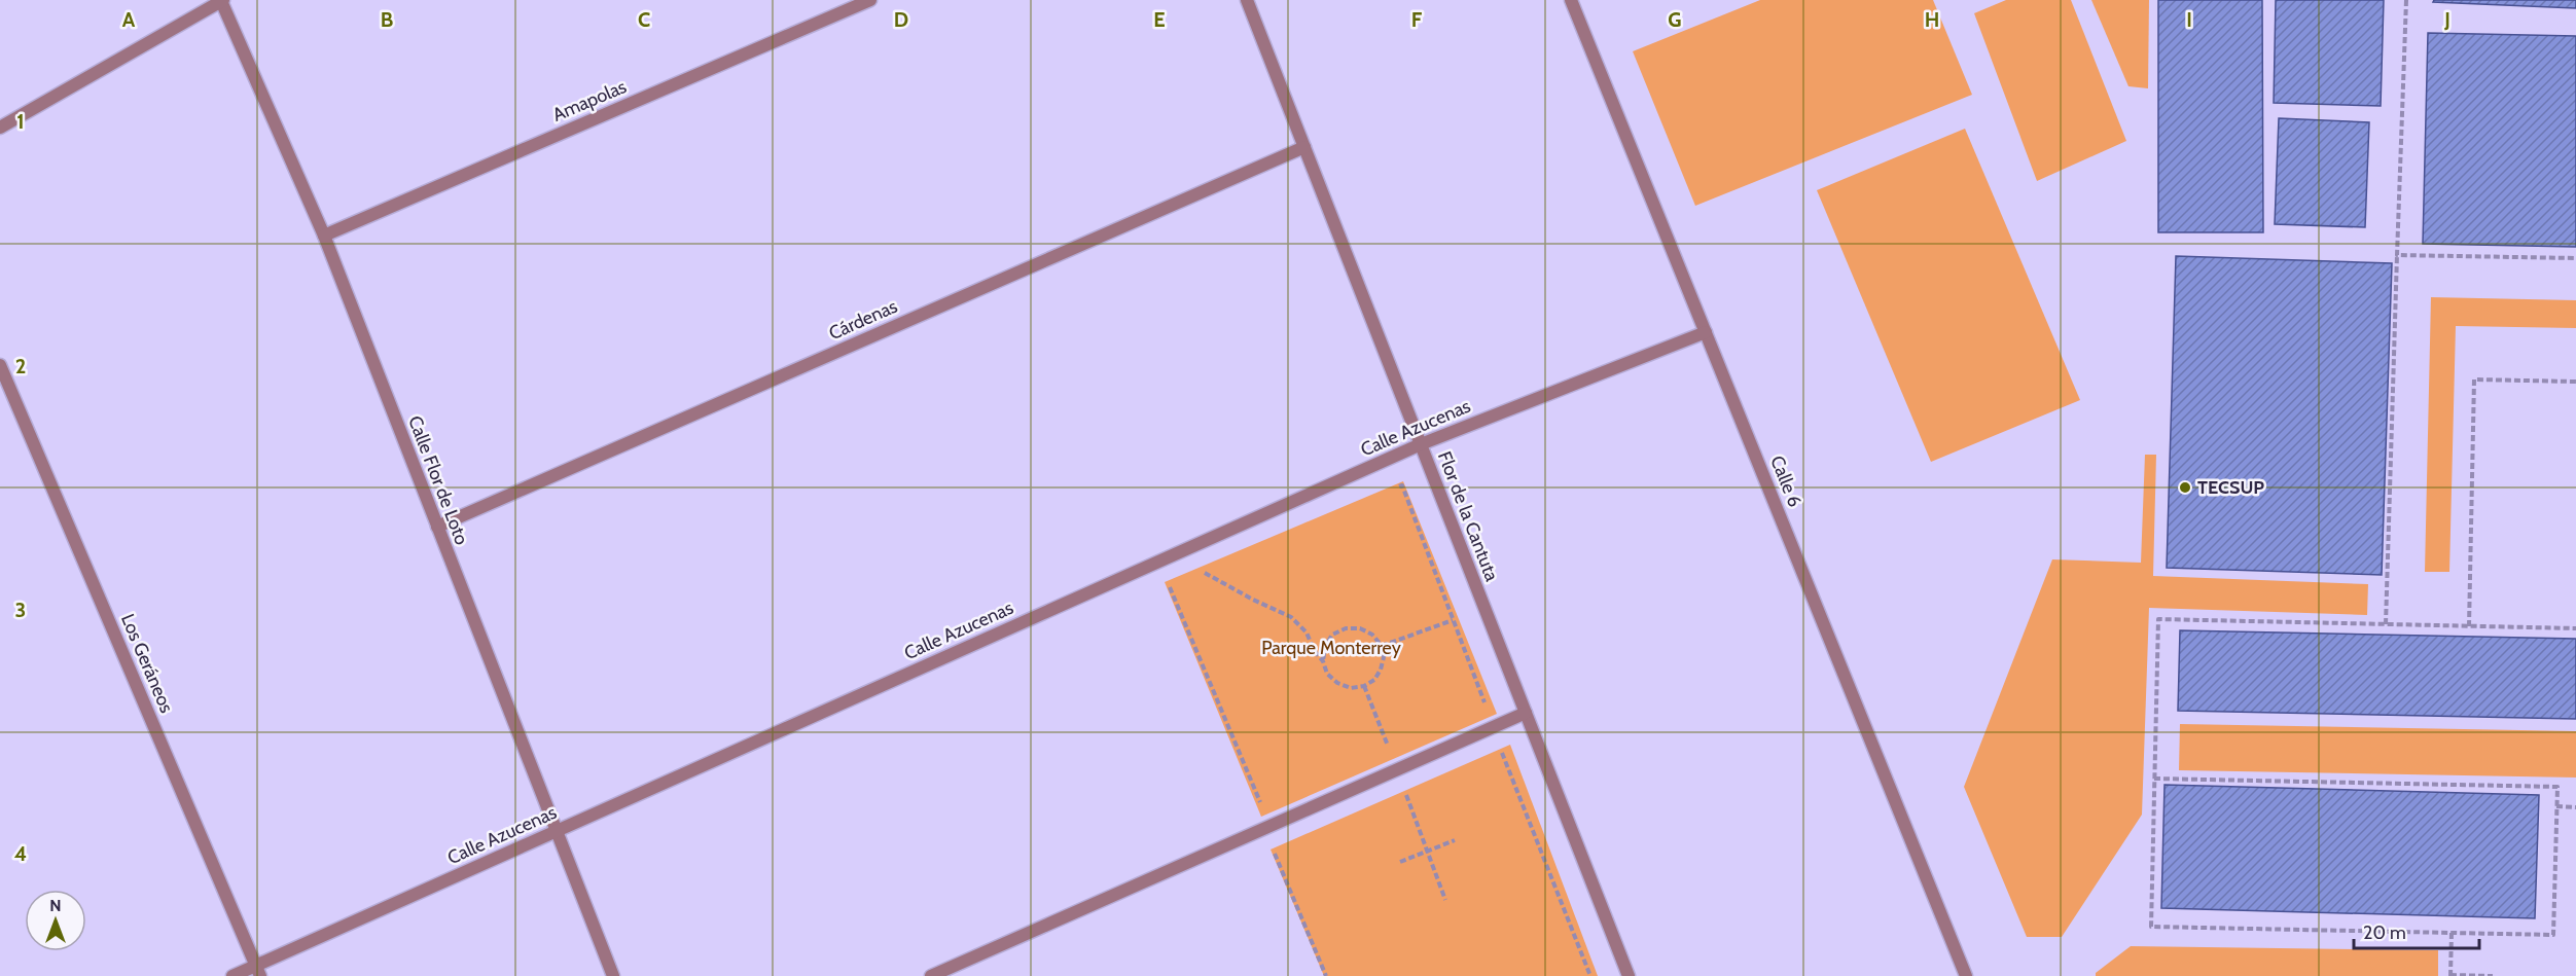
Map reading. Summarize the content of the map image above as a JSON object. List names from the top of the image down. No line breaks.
{"streets":{"street":["Amapolas","Cárdenas","Calle Azucenas","Calle Flor de Loto","Calle 6","Flor de la Cantuta","Los Geráneos"]},"crossings":[["Amapolas","Calle Flor de Loto"],["Cárdenas","Calle Flor de Loto"],["Cárdenas","Flor de la Cantuta"],["Calle Azucenas","Calle Flor de Loto"],["Calle Azucenas","Calle 6"],["Calle Azucenas","Flor de la Cantuta"],["Calle Azucenas","Los Geráneos"]],"parks":["Parque Monterrey"],"places":["TECSUP"],"scale_bar":"20 m","north":"top","grid":{"columns":["A","B","C","D","E","F","G","H","I","J"],"rows":["1","2","3","4"]}}
